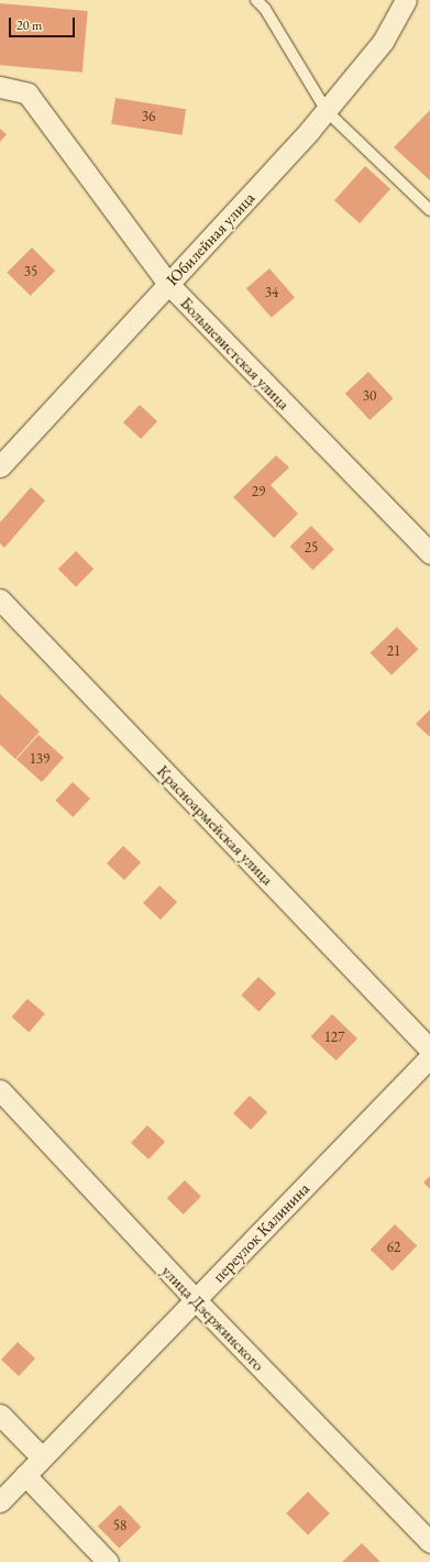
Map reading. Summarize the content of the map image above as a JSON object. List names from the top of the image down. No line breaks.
{"streets":{"street":["Юбилейная улица","Большевистская улица","Красноармейская улица","переулок Калинина","улица Дзержинского"]},"crossings":[["Юбилейная улица","Большевистская улица"],["переулок Калинина","улица Дзержинского"]],"house_numbers":["36","35","34","30","29","25","21","139","127","62","58"],"scale_bar":"20 m"}
